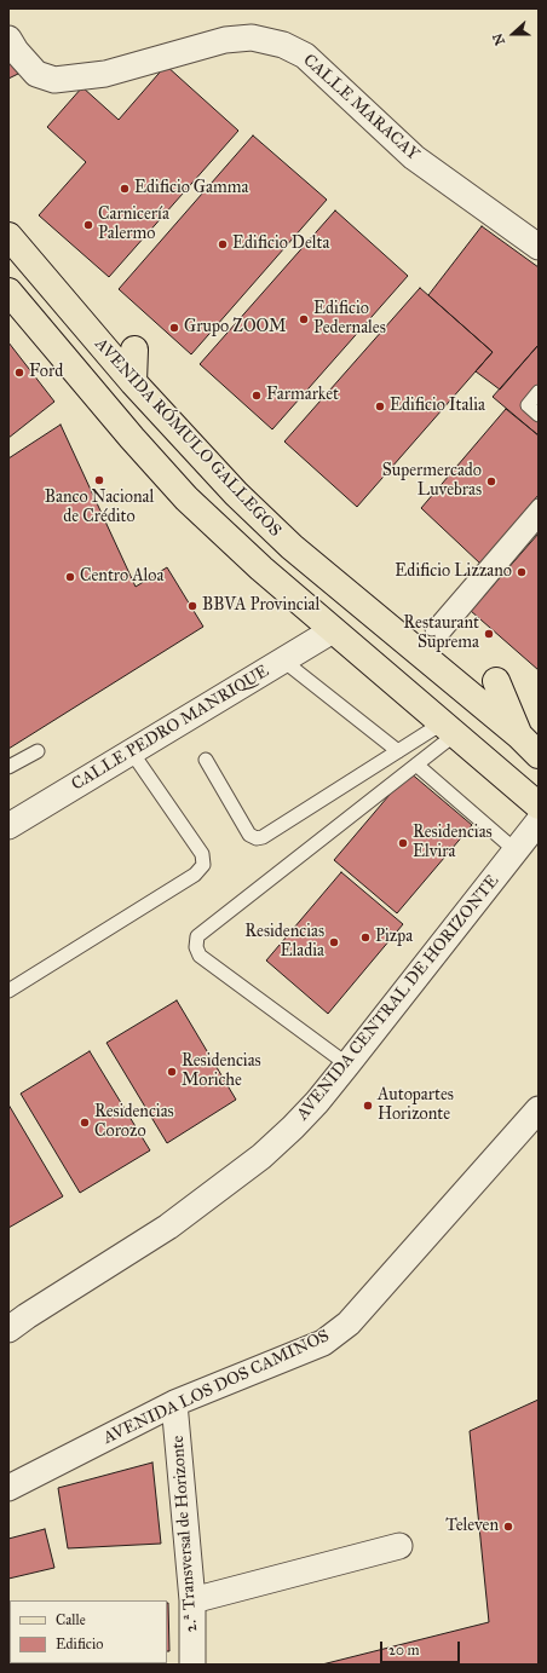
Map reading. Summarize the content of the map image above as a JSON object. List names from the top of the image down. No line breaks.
{"streets":{"main road":["AVENIDA RÓMULO GALLEGOS"],"street":["CALLE MARACAY","CALLE PEDRO MANRIQUE","AVENIDA CENTRAL DE HORIZONTE","AVENIDA LOS DOS CAMINOS","2.ª Transversal de Horizonte"]},"crossings":[["AVENIDA LOS DOS CAMINOS","2.ª Transversal de Horizonte"]],"places":["Edificio Gamma","Carnicería Palermo","Edificio Delta","Edificio Pedernales","Grupo ZOOM","Ford","Farmarket","Edificio Italia","Banco Nacional de Crédito","Supermercado Luvebras","Edificio Lizzano","Centro Aloa","BBVA Provincial","Restaurant Suprema","Residencias Elvira","Pizpa","Residencias Eladia","Residencias Moriche","Autopartes Horizonte","Residencias Corozo","Televen"],"legend":["Calle","Edificio"],"scale_bar":"20 m","north":"left"}
